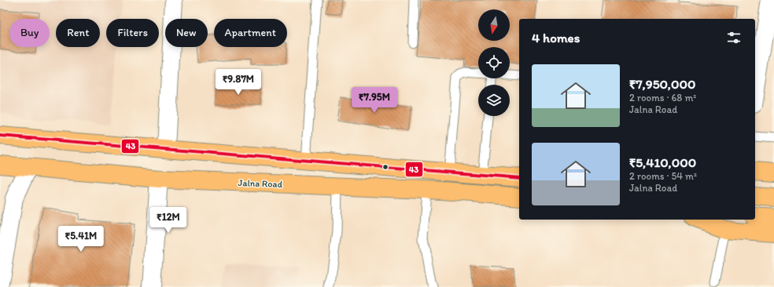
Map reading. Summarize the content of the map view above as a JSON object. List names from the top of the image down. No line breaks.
{"streets":{"main road":["Jalna Road"]},"lines":["transit line 43"],"north":"bottom","page":{"chip":["Buy","Rent","Filters","New","Apartment"],"heading":"4 homes","list":[{"name":"₹7,950,000","note":"2 rooms · 68 m² · Jalna Road"},{"name":"₹5,410,000","note":"2 rooms · 54 m² · Jalna Road"}],"price":["₹9.87M","₹7.95M","₹12M","₹5.41M"]}}
